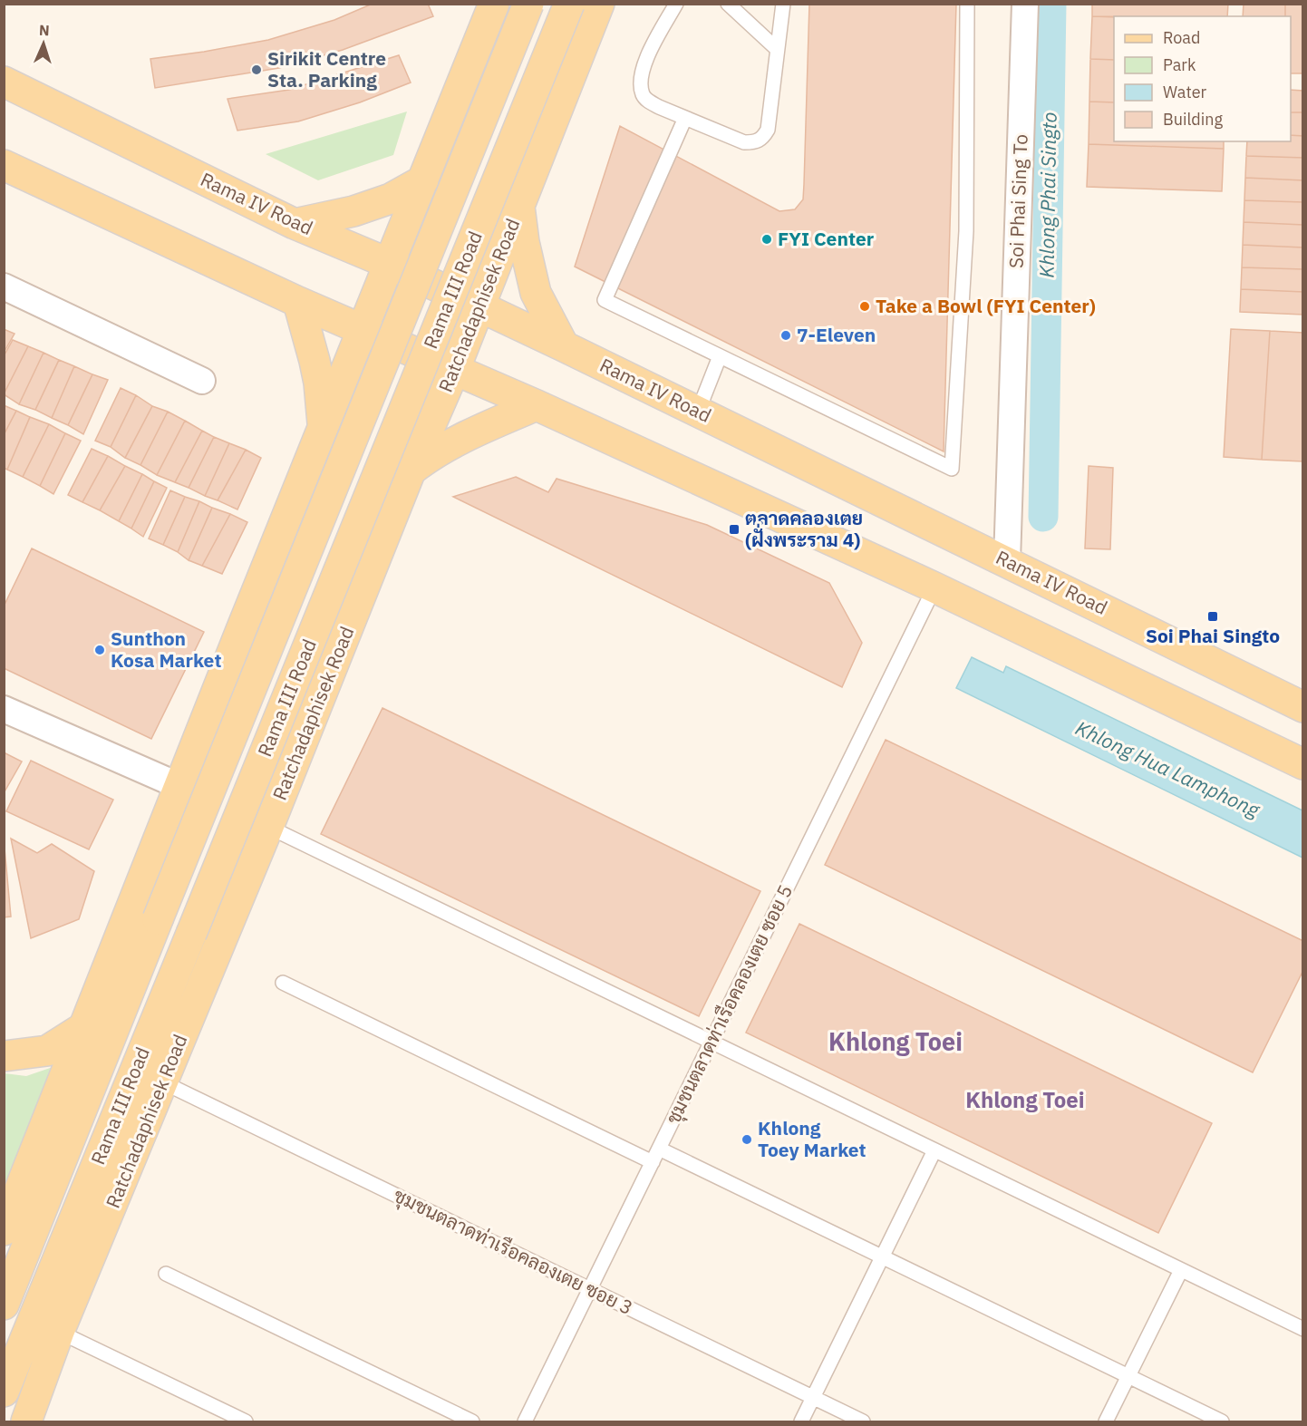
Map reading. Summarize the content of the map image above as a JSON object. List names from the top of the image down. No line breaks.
{"streets":{"main road":["Rama IV Road","Rama III Road","Ratchadaphisek Road"],"street":["Soi Phai Sing To"],"lane":["ชุมชนตลาดท่าเรือคลองเตย ซอย 5","ชุมชนตลาดท่าเรือคลองเตย ซอย 3"]},"crossings":[["Soi Phai Sing To","Rama IV Road"],["Rama IV Road","Ratchadaphisek Road"],["Ratchadaphisek Road","ชุมชนตลาดท่าเรือคลองเตย ซอย 3"],["ชุมชนตลาดท่าเรือคลองเตย ซอย 5","ชุมชนตลาดท่าเรือคลองเตย ซอย 3"]],"districts":["Khlong Toei","Khlong Toei"],"water":["Khlong Phai Singto","Khlong Hua Lamphong"],"places":{"other":["Sirikit Centre Sta. Parking","FYI Center","Take a Bowl (FYI Center)","7-Eleven","Sunthon Kosa Market","Khlong Toey Market"],"transit":["ตลาดคลองเตย (ฝั่งพระราม 4)","Soi Phai Singto"]},"legend":["Road","Park","Water","Building"],"north":"top"}
